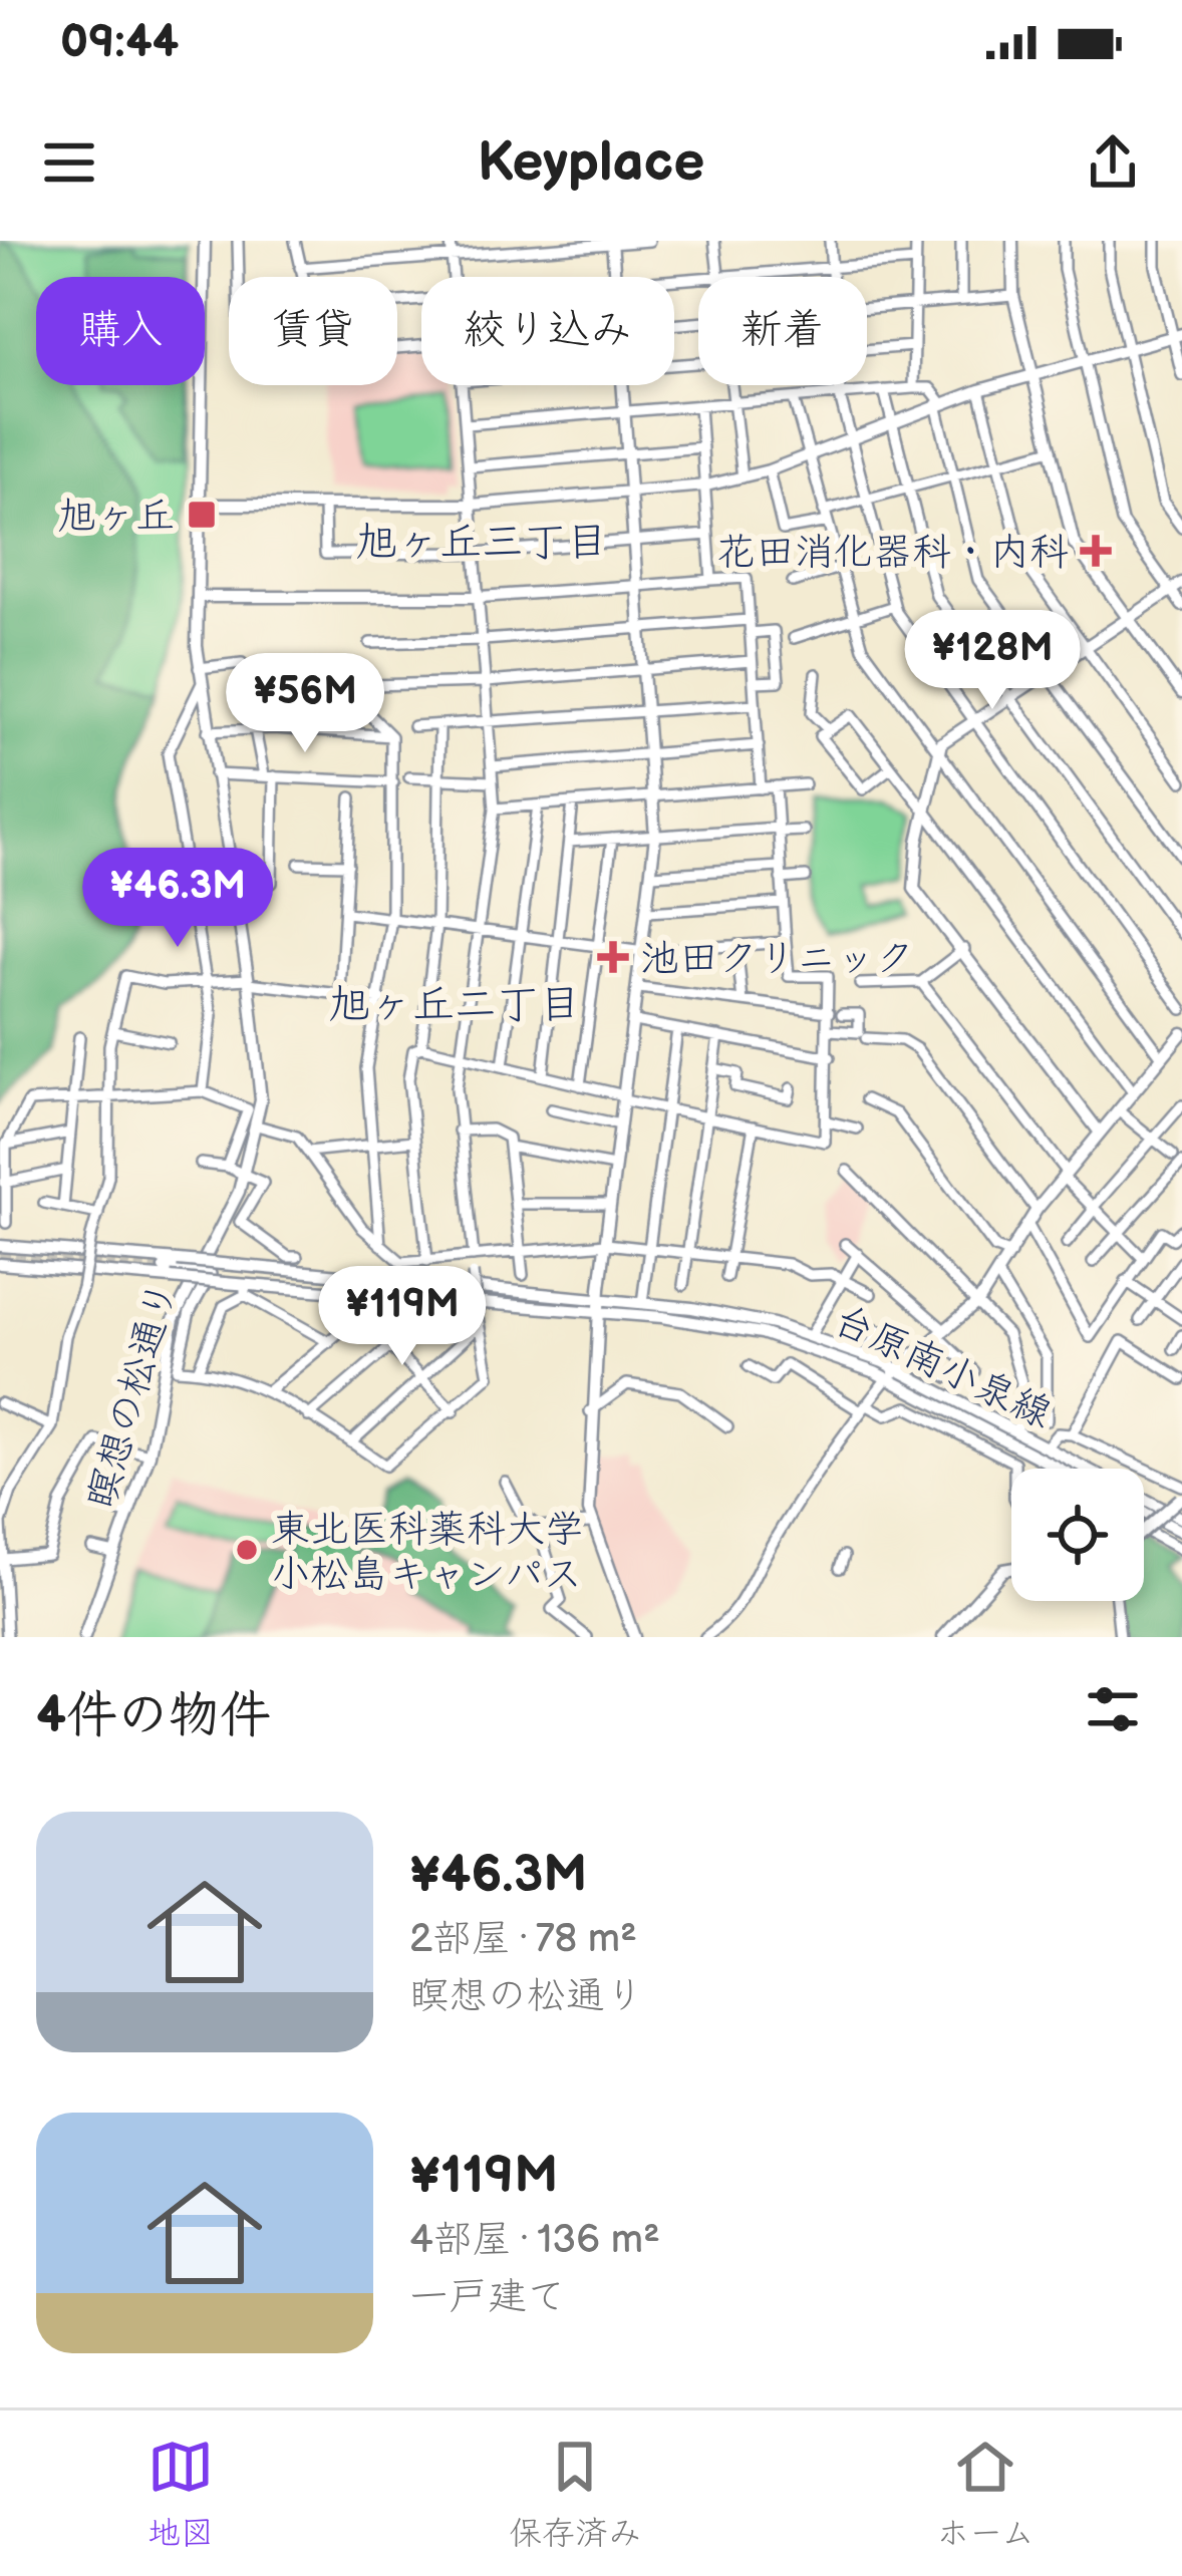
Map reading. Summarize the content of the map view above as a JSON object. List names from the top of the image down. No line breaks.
{"streets":{"street":["台原南小泉線","瞑想の松通り"]},"districts":["旭ヶ丘三丁目","旭ヶ丘二丁目"],"places":{"transit":["旭ヶ丘"],"health":["花田消化器科・内科","池田クリニック"],"other":["東北医科薬科大学 小松島キャンパス"]},"page":{"status":"09:44","header":"Keyplace","chip":["購入","賃貸","絞り込み","新着"],"price":["¥128M","¥56M","¥46.3M","¥119M"],"heading":"4件の物件","list":[{"name":"¥46.3M","note":"2部屋 · 78 m² · 瞑想の松通り"},{"name":"¥119M","note":"4部屋 · 136 m² · 一戸建て"}],"tabs":["地図","保存済み","ホーム"]}}
